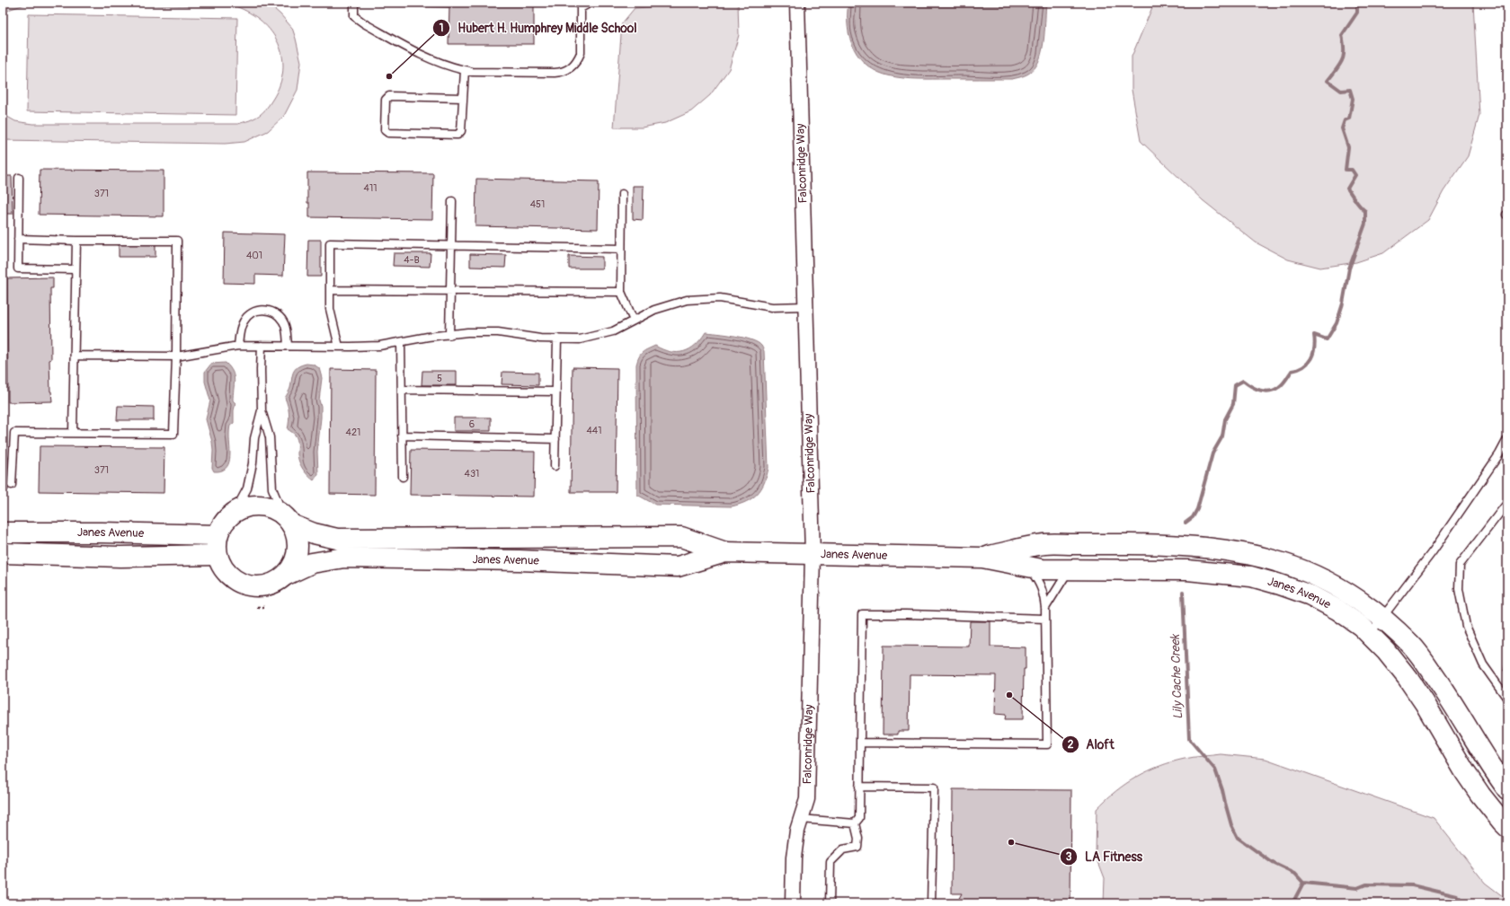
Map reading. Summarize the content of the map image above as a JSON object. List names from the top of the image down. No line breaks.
{"streets":{"street":["Falconridge Way","Janes Avenue"]},"crossings":[["Falconridge Way","Janes Avenue"]],"water":["Lily Cache Creek"],"places":["Hubert H. Humphrey Middle School","Aloft","LA Fitness"],"house_numbers":["411","371","451","401","4-B","5","6","441","421","371","431"]}
